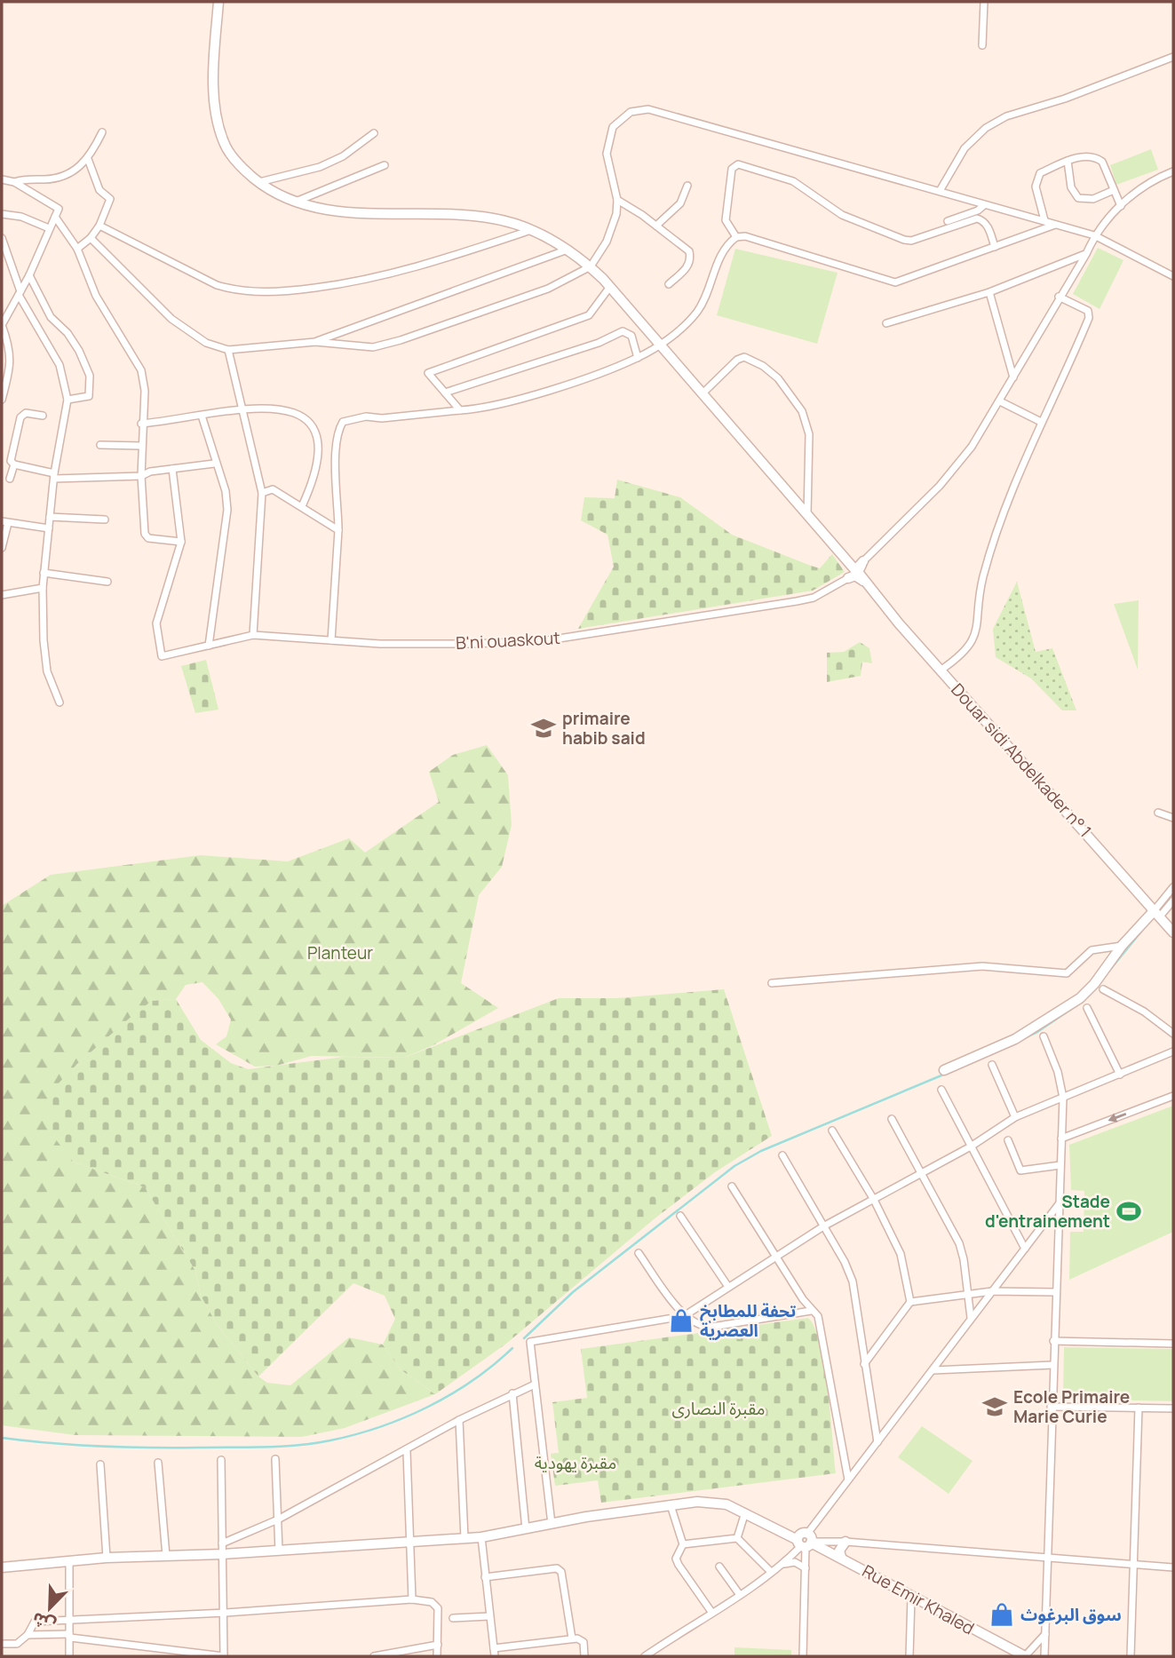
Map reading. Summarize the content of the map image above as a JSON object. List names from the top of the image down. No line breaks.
{"streets":{"street":["B'ni ouaskout","Douar sidi Abdelkader n° 1","Rue Emir Khaled"]},"crossings":[["B'ni ouaskout","Douar sidi Abdelkader n° 1"]],"parks":["Planteur","مقبرة النصارى","مقبرة يهودية"],"places":{"school or university":["primaire habib said","Ecole Primaire Marie Curie"],"sports":["Stade d'entrainement"],"shop":["تحفة للمطابخ العصرية","سوق البرغوث"]},"north":"bottom left"}
